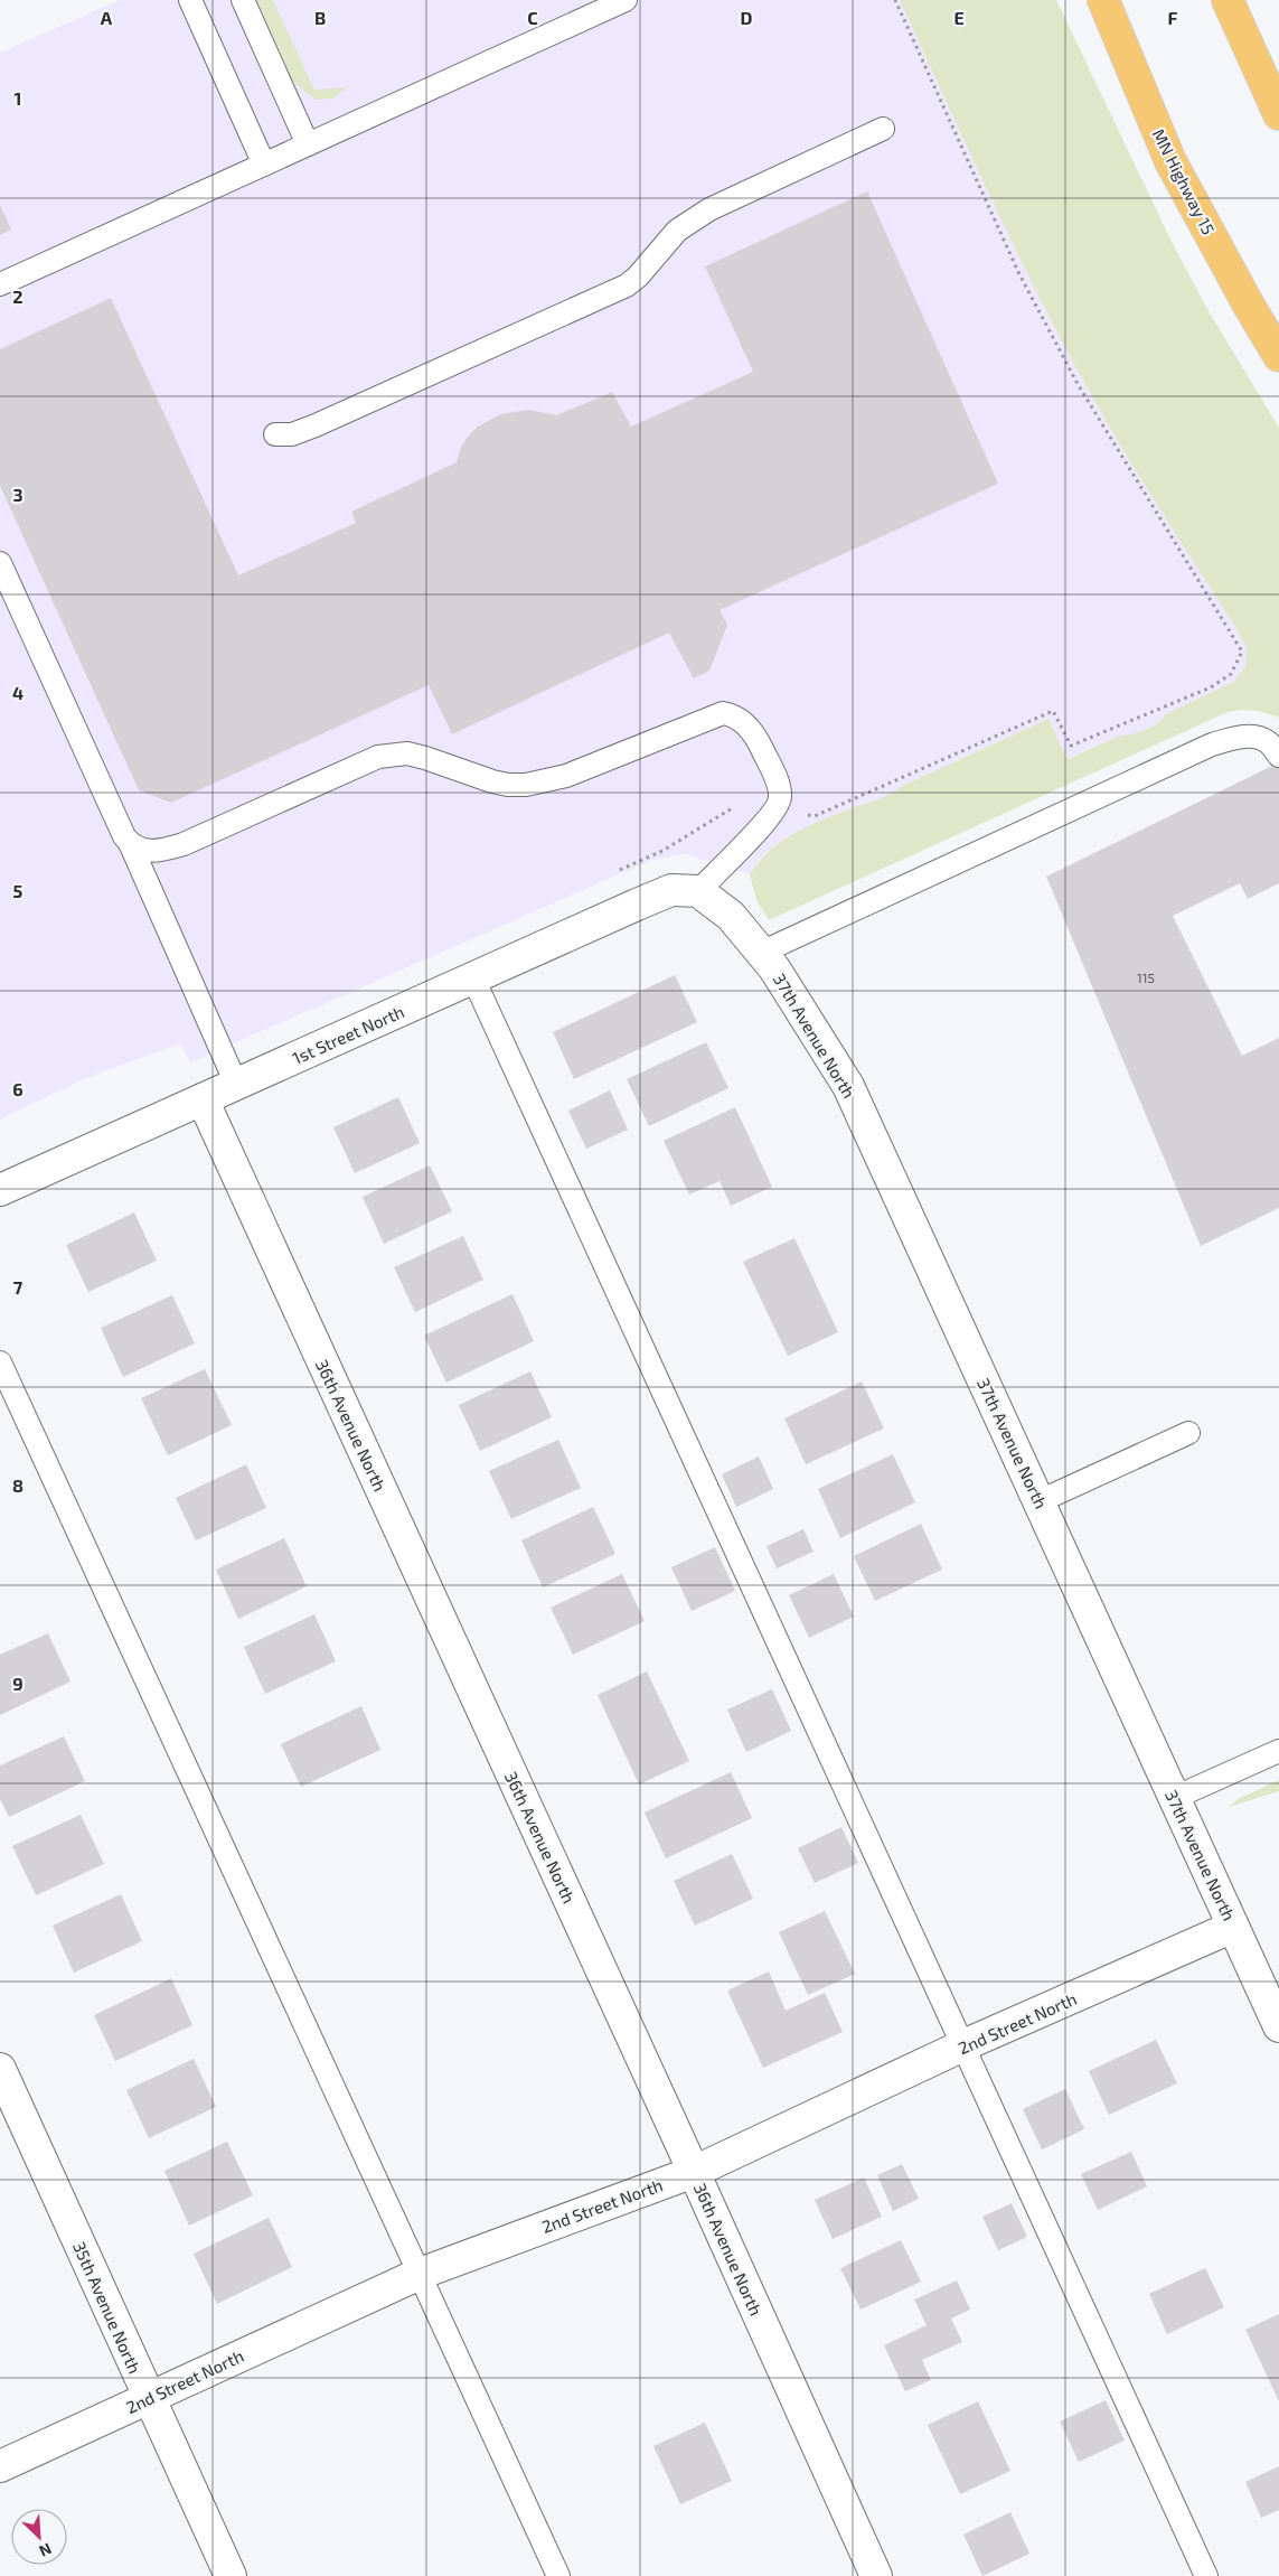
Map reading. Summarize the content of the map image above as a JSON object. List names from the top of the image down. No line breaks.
{"streets":{"highway":["MN Highway 15"],"street":["1st Street North","37th Avenue North","36th Avenue North","2nd Street North","35th Avenue North"]},"crossings":[["1st Street North","37th Avenue North"],["1st Street North","36th Avenue North"],["37th Avenue North","2nd Street North"],["36th Avenue North","2nd Street North"],["2nd Street North","35th Avenue North"]],"house_numbers":["115"],"north":"bottom right","grid":{"columns":["A","B","C","D","E","F"],"rows":["1","2","3","4","5","6","7","8","9"]}}
